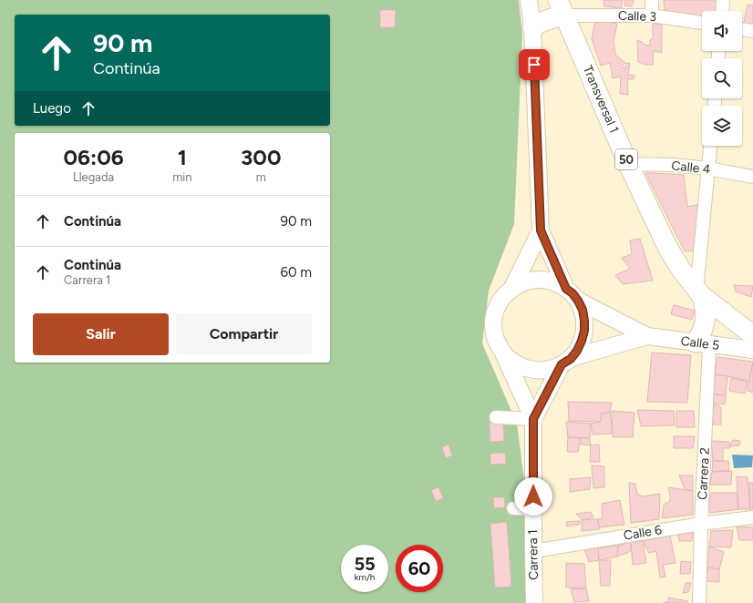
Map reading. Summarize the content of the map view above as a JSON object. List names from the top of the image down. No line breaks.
{"streets":{"highway":["Transversal 1","50"],"main road":["Calle 5","Carrera 1"],"street":["Calle 3","Calle 4","Carrera 2","Calle 6"]},"crossings":[["Calle 3","Transversal 1"],["Transversal 1","Calle 4"],["Transversal 1","Calle 5"],["Transversal 1","Carrera 2"],["Calle 5","Carrera 2"],["Calle 5","Carrera 1"],["Carrera 2","Calle 6"],["Calle 6","Carrera 1"]],"page":{"turn":["90 m","Continúa"],"then":"Luego","eta":["06:06","Llegada","1","min","300","m"],"list":[{"name":"Continúa","value":"90 m"},{"name":"Continúa","note":"Carrera 1","value":"60 m"}],"buttons":["Salir","Compartir"],"speed":"55 km/h","limit":"60"}}
